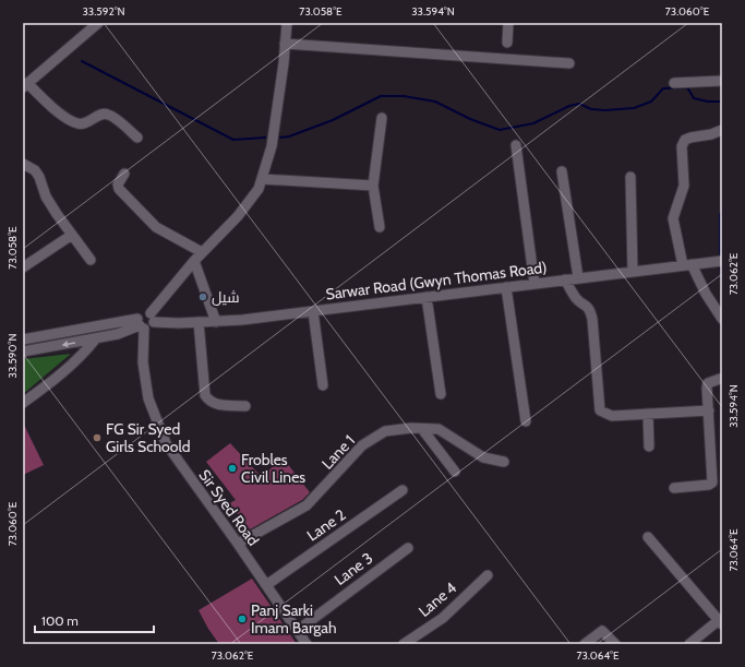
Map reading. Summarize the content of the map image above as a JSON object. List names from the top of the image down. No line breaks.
{"streets":{"street":["Sarwar Road (Gwyn Thomas Road)","Lane 1","Sir Syed Road","Lane 2","Lane 3","Lane 4"]},"crossings":[["Lane 1","Sir Syed Road"],["Sir Syed Road","Lane 2"],["Sir Syed Road","Lane 3"]],"places":["شیل","FG Sir Syed Girls Schoold","Frobles Civil Lines","Panj Sarki Imam Bargah"],"scale_bar":"100 m","coordinates":["33.592°N","73.058°E","33.594°N","73.060°E","73.062°E","33.590°N","73.064°E"]}
